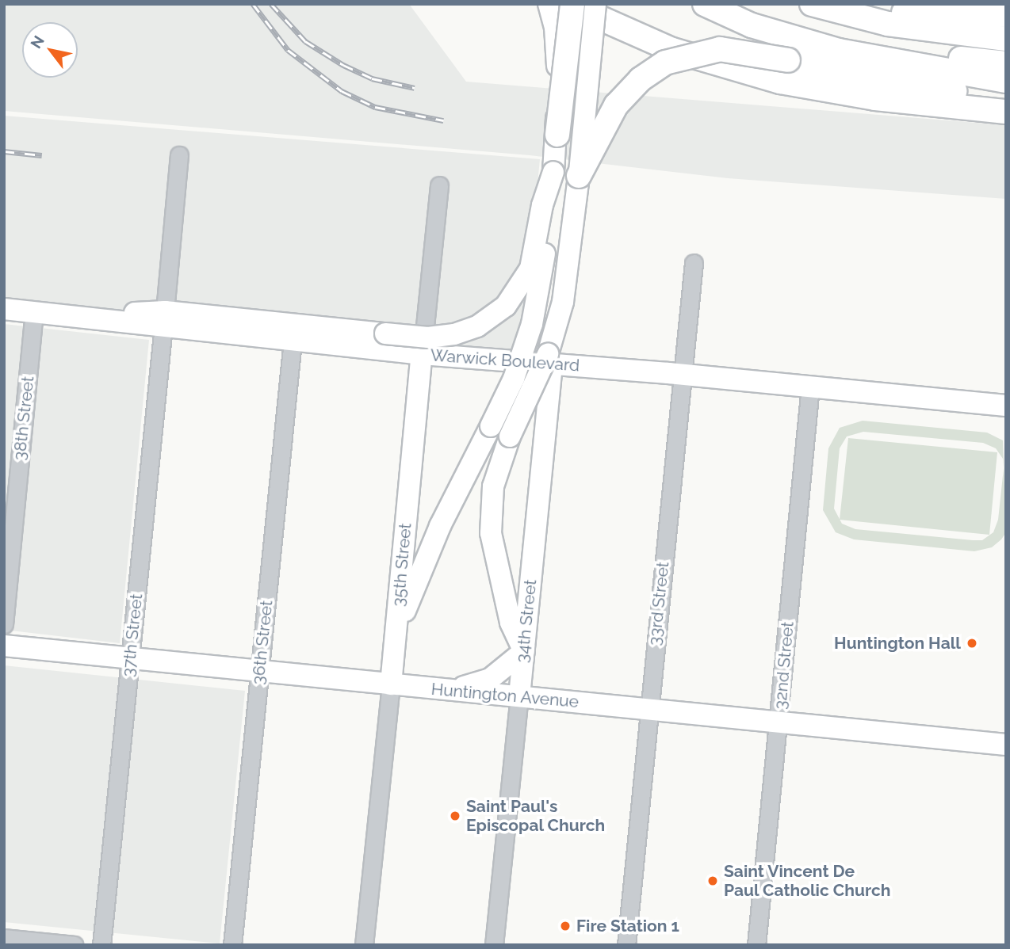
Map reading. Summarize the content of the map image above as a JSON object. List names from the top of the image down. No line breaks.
{"streets":{"main road":["Warwick Boulevard","35th Street","34th Street","Huntington Avenue"],"street":["38th Street","33rd Street","37th Street","36th Street","32nd Street"]},"crossings":[["Warwick Boulevard","35th Street"],["Warwick Boulevard","33rd Street"],["Warwick Boulevard","34th Street"],["Warwick Boulevard","37th Street"],["Warwick Boulevard","36th Street"],["Warwick Boulevard","32nd Street"],["35th Street","Huntington Avenue"],["33rd Street","Huntington Avenue"],["34th Street","Huntington Avenue"],["37th Street","Huntington Avenue"],["36th Street","Huntington Avenue"],["32nd Street","Huntington Avenue"]],"places":["Huntington Hall","Saint Paul's Episcopal Church","Saint Vincent De Paul Catholic Church","Fire Station 1"],"north":"top left"}
